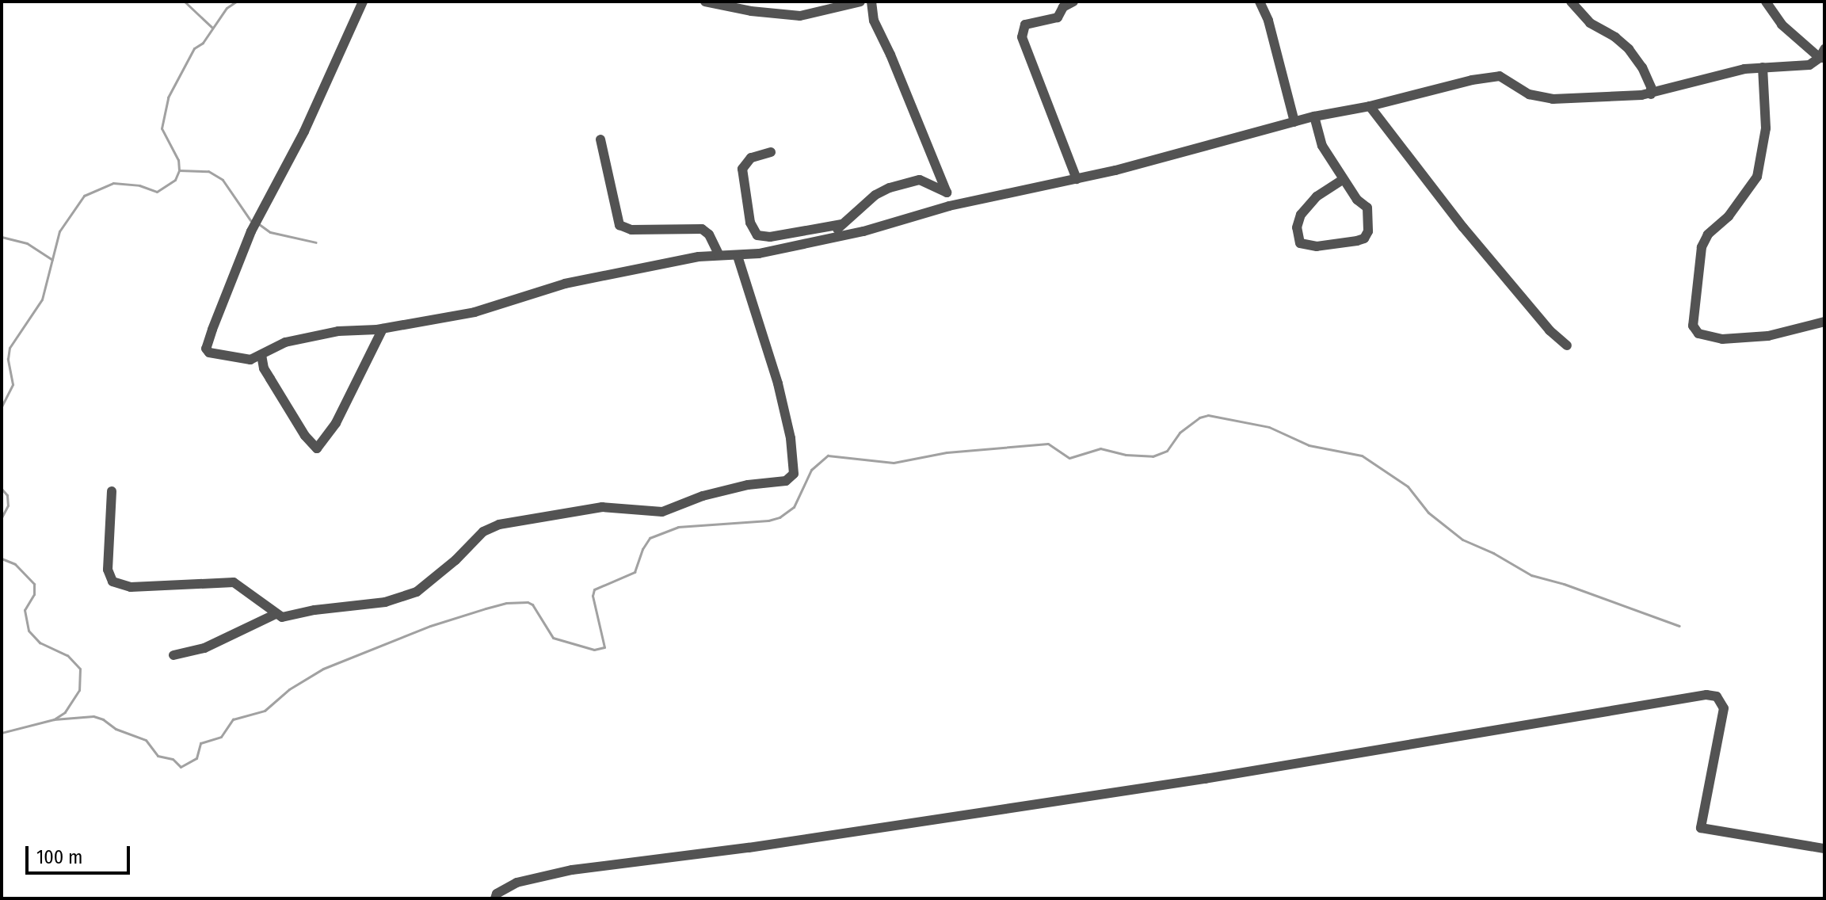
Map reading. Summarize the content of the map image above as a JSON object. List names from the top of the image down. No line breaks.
{"scale_bar":"100 m"}
